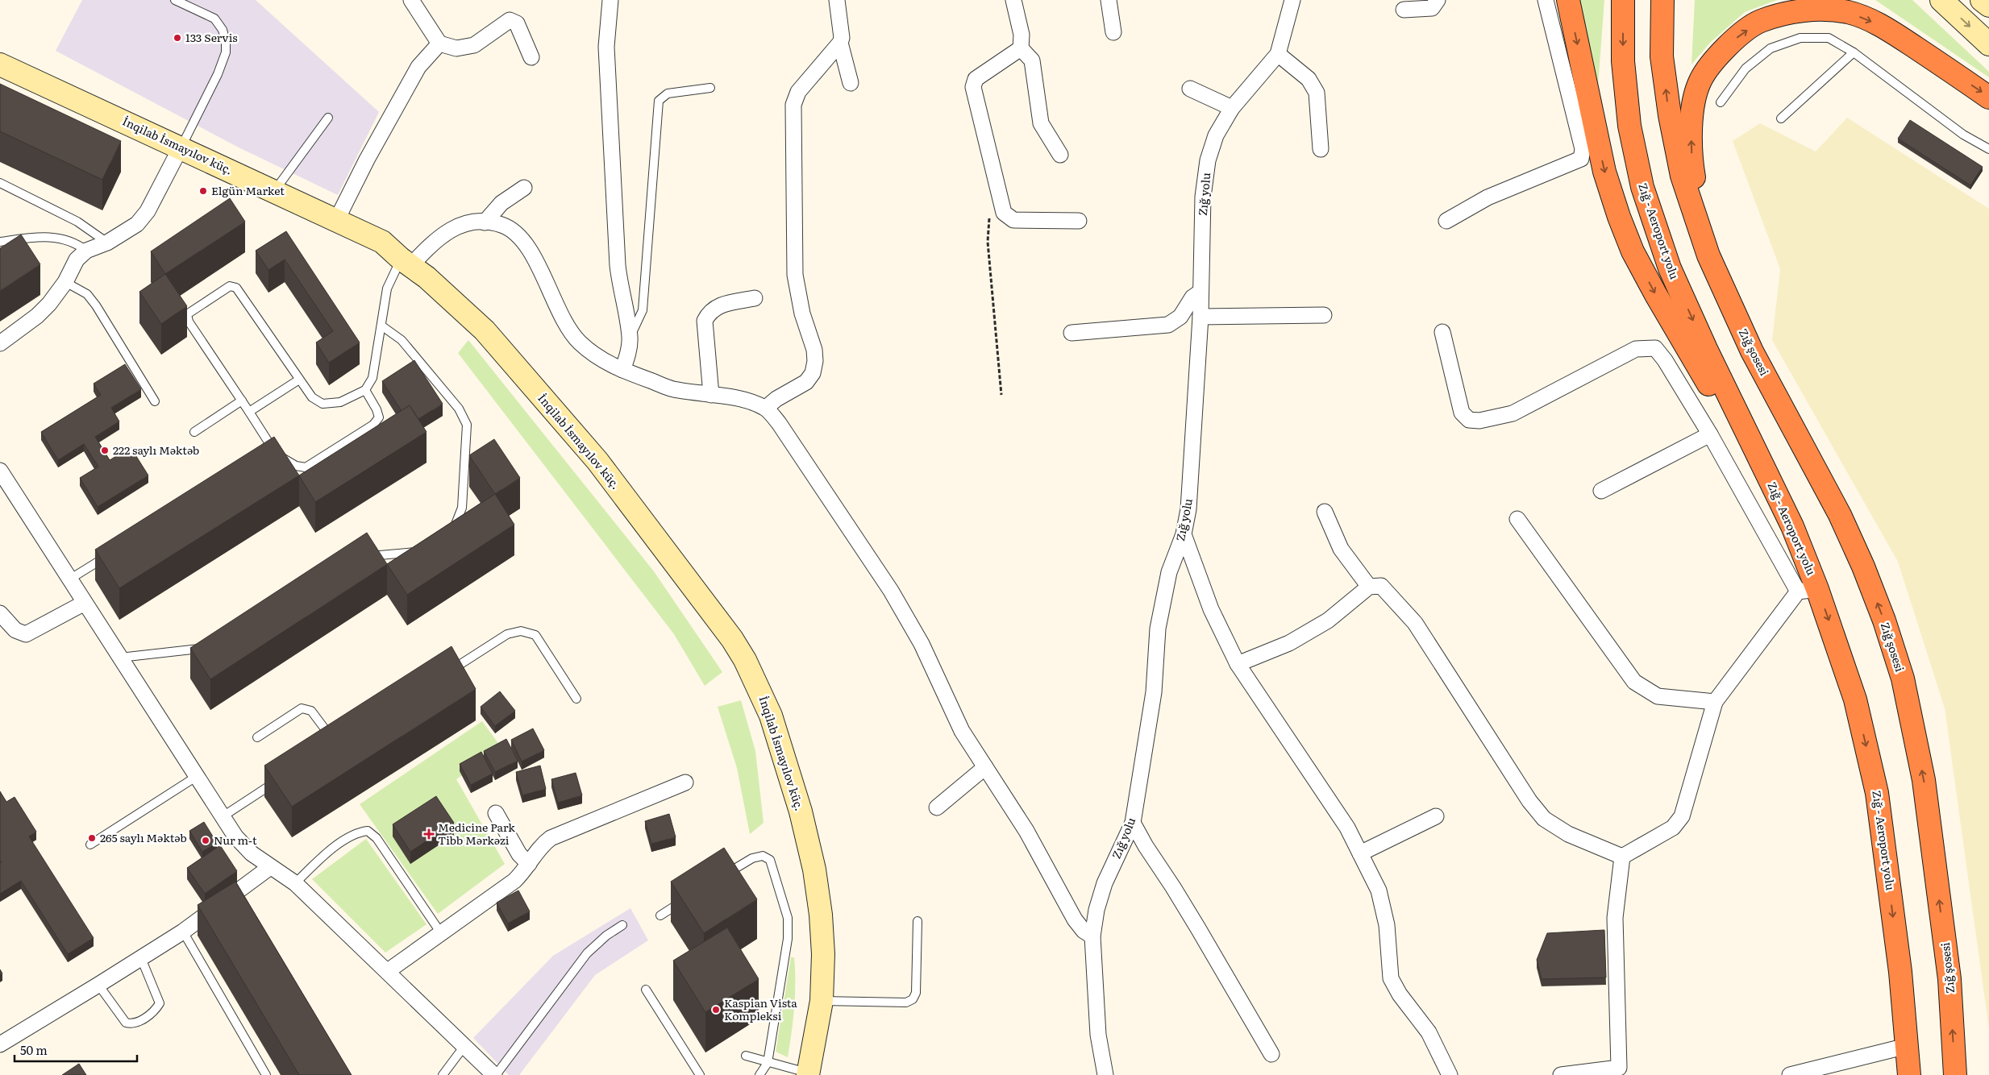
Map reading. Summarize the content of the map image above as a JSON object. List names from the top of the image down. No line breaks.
{"streets":{"highway":["Zığ - Aeroport yolu","Zığ şosesi"],"main road":["İnqilab İsmayılov küç."],"street":["Zığ yolu"]},"places":{"other":["133 Servis","Elgün Market","222 saylı Məktəb","265 saylı Məktəb","Nur m-t","Kaspian Vista Kompleksi"],"health":["Medicine Park Tibb Mərkəzi"]},"scale_bar":"50 m"}
